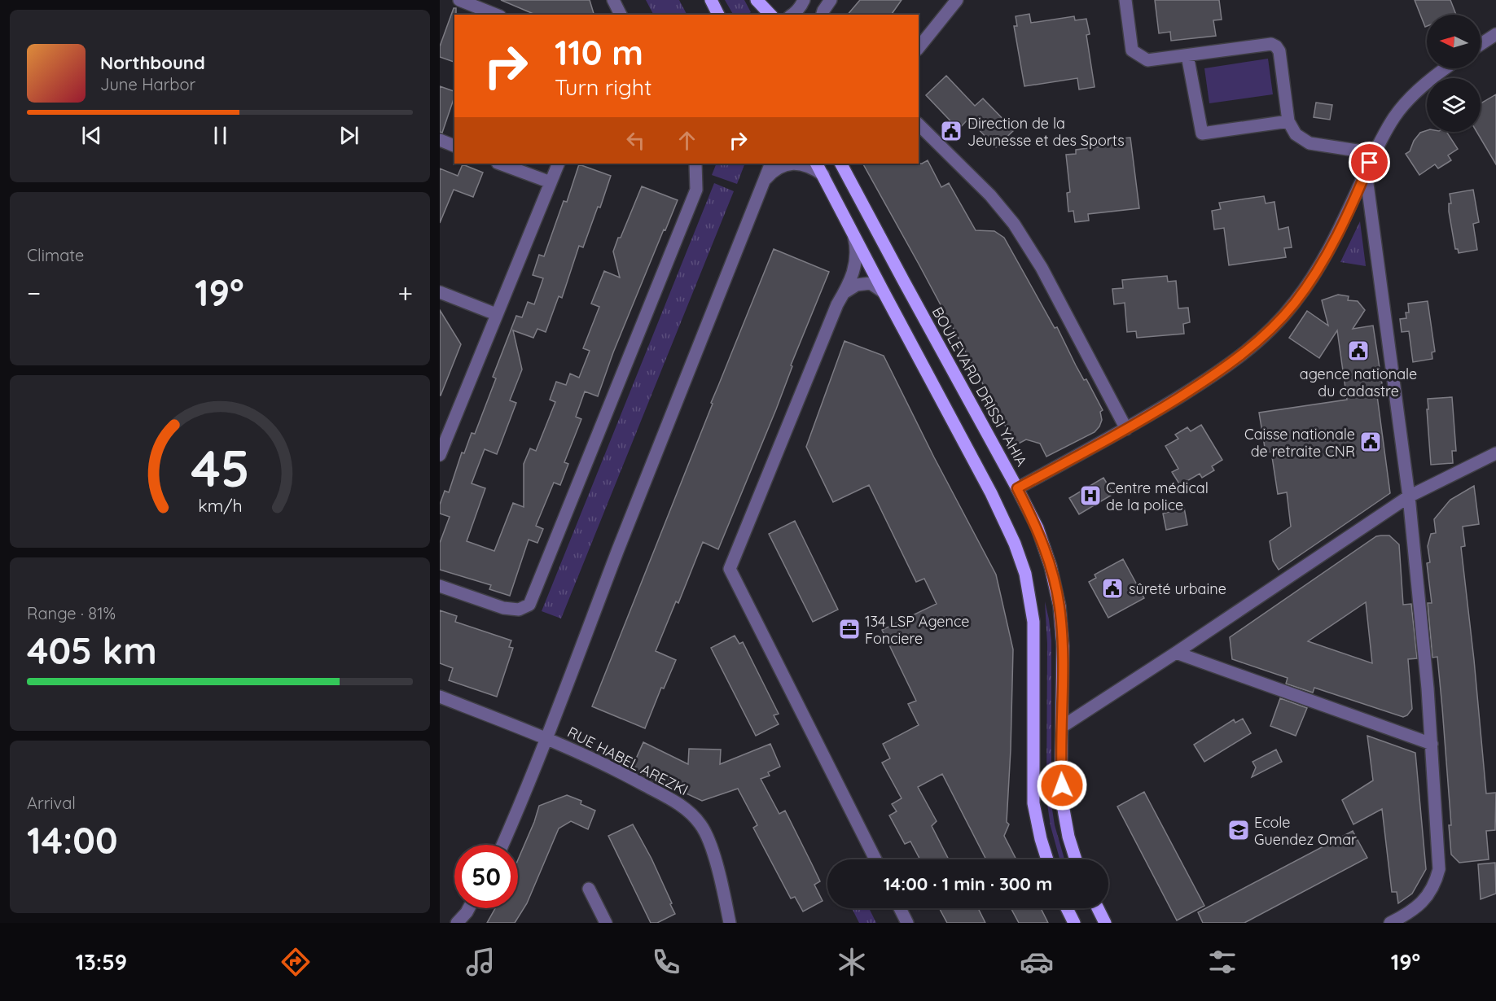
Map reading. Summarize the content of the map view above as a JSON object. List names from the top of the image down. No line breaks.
{"streets":{"main road":["BOULEVARD DRISSI YAHIA"],"street":["RUE HABEL AREZKI"]},"places":{"public building":["Direction de la Jeunesse et des Sports","agence nationale du cadastre","Caisse nationale de retraite CNR","sûreté urbaine"],"hospital":["Centre médical de la police"],"office":["134 LSP Agence Fonciere"],"school or university":["Ecole Guendez Omar"]},"north":"left","page":{"turn":["110 m","Turn right"],"song":["Northbound","June Harbor"],"tile":["Climate",["Range · 81%","405 km"],["Arrival","14:00"]],"heat":["−","19°","+"],"limit":"50","trip":"14:00 · 1 min · 300 m","tabs":["13:59","19°"],"gauge":["45","km/h"]}}
